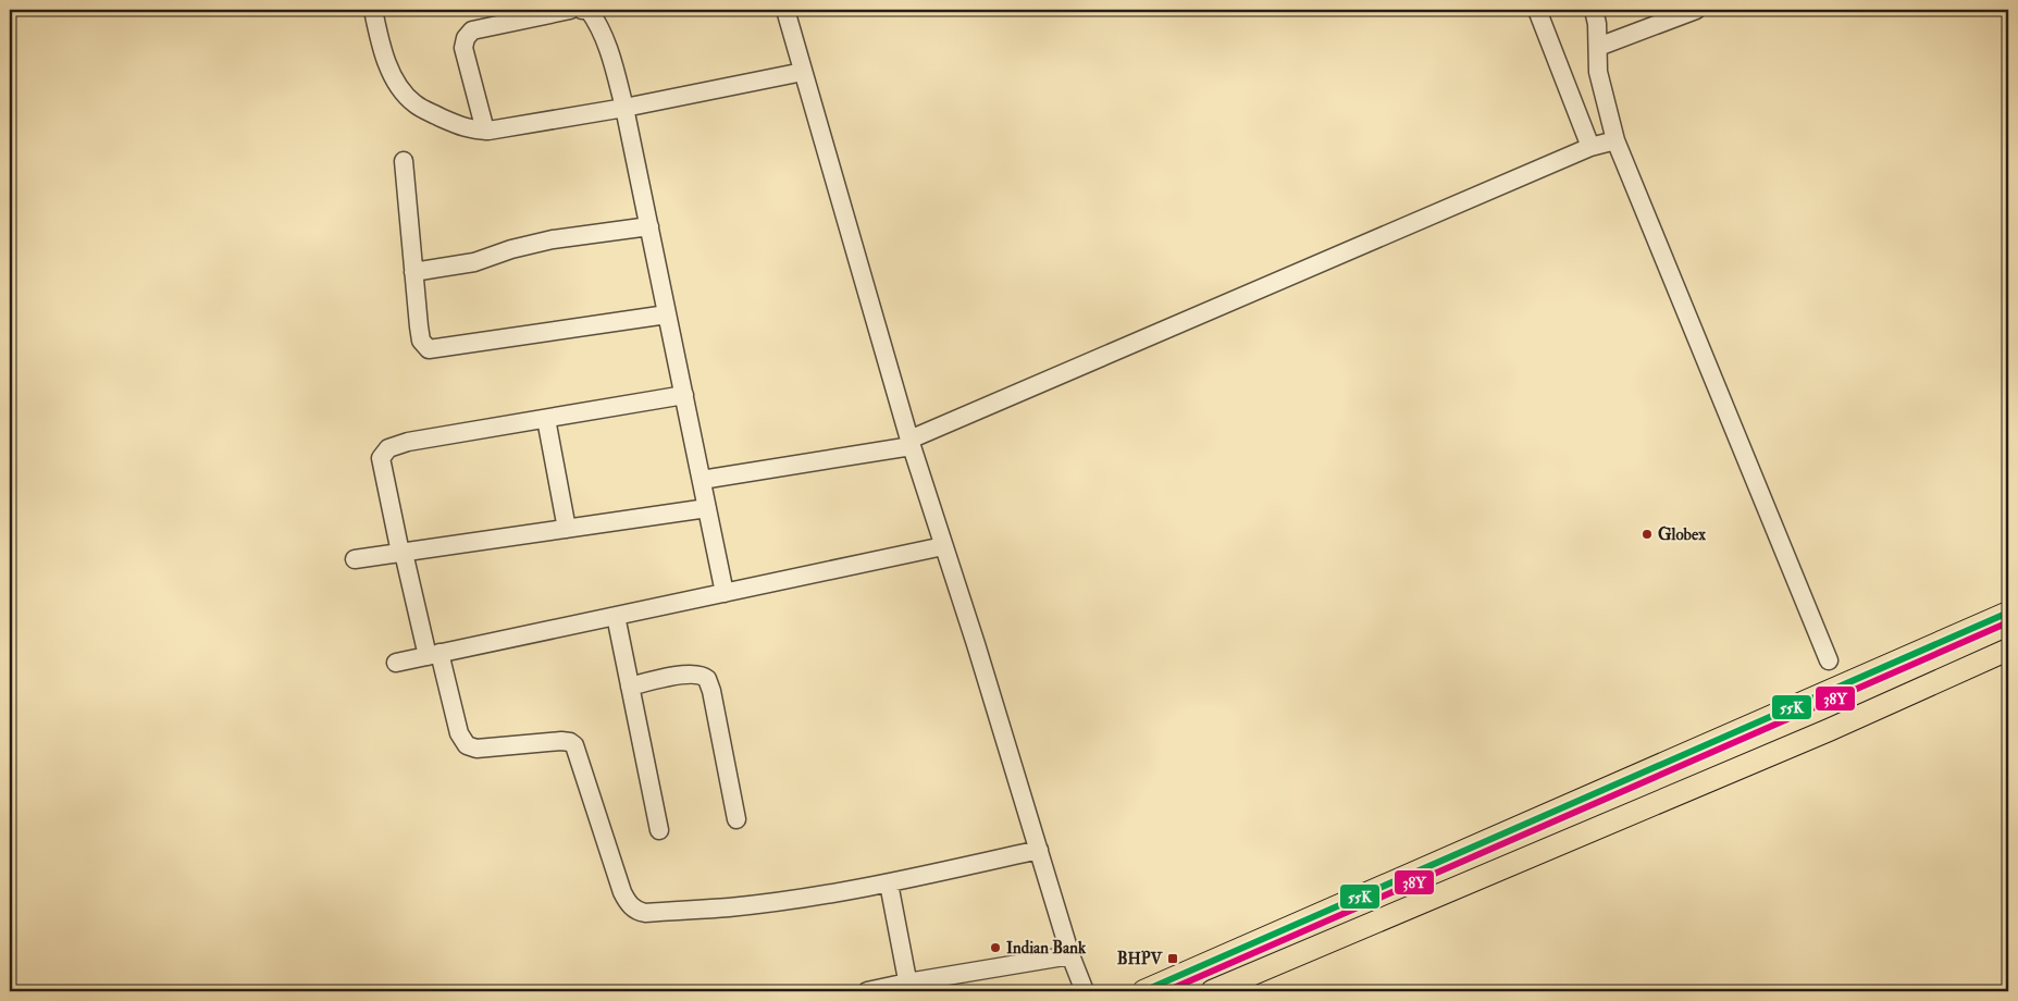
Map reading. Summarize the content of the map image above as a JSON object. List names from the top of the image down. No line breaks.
{"places":{"other":["Globex","Indian Bank"],"transit":["BHPV"]},"lines":["transit line 55K","transit line 38Y"]}
